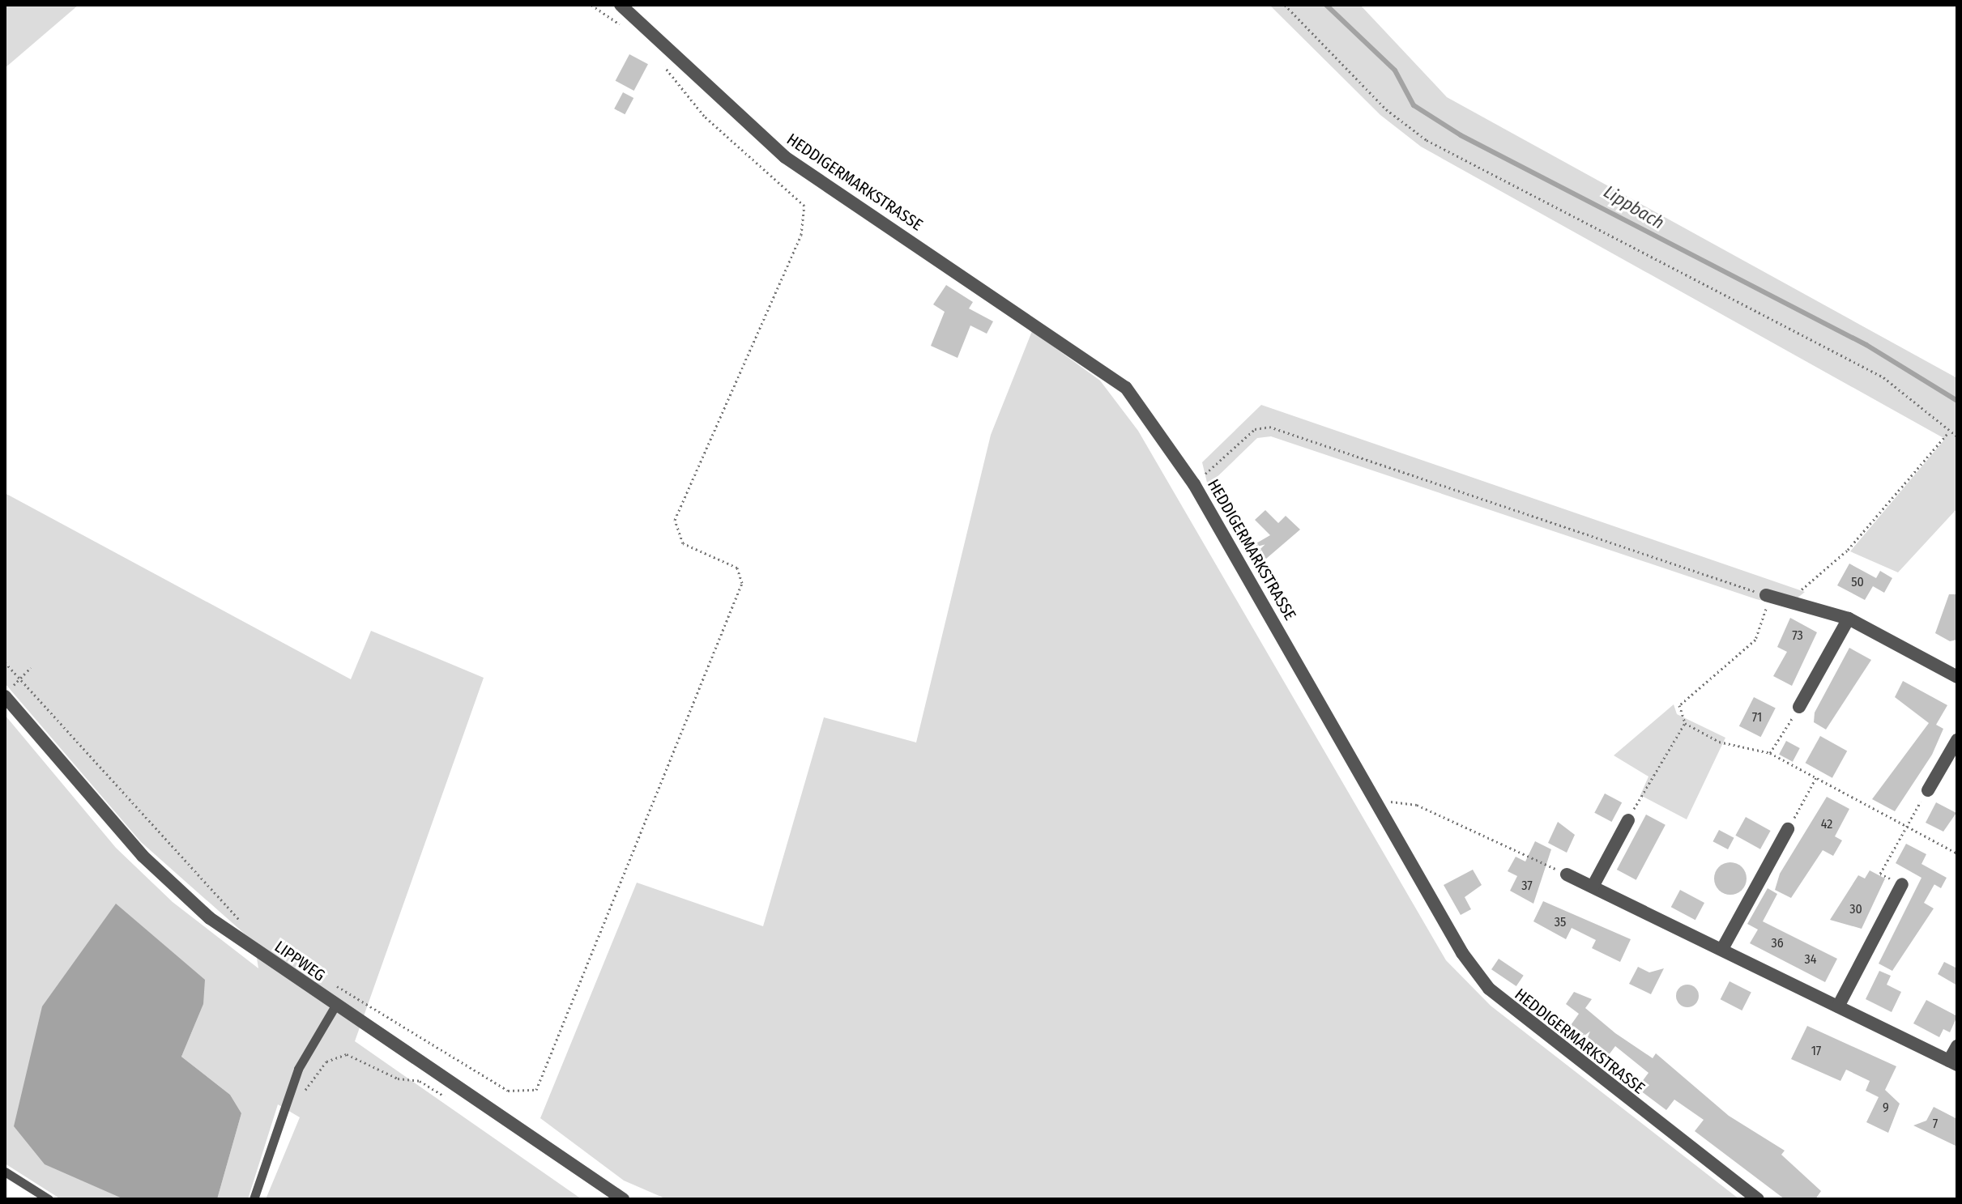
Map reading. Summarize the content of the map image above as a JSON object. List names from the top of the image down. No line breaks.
{"streets":{"street":["HEDDIGERMARKSTRASSE","LIPPWEG"]},"water":["Lippbach"],"house_numbers":["50","73","71","42","37","30","35","36","34","17","9","7"]}
